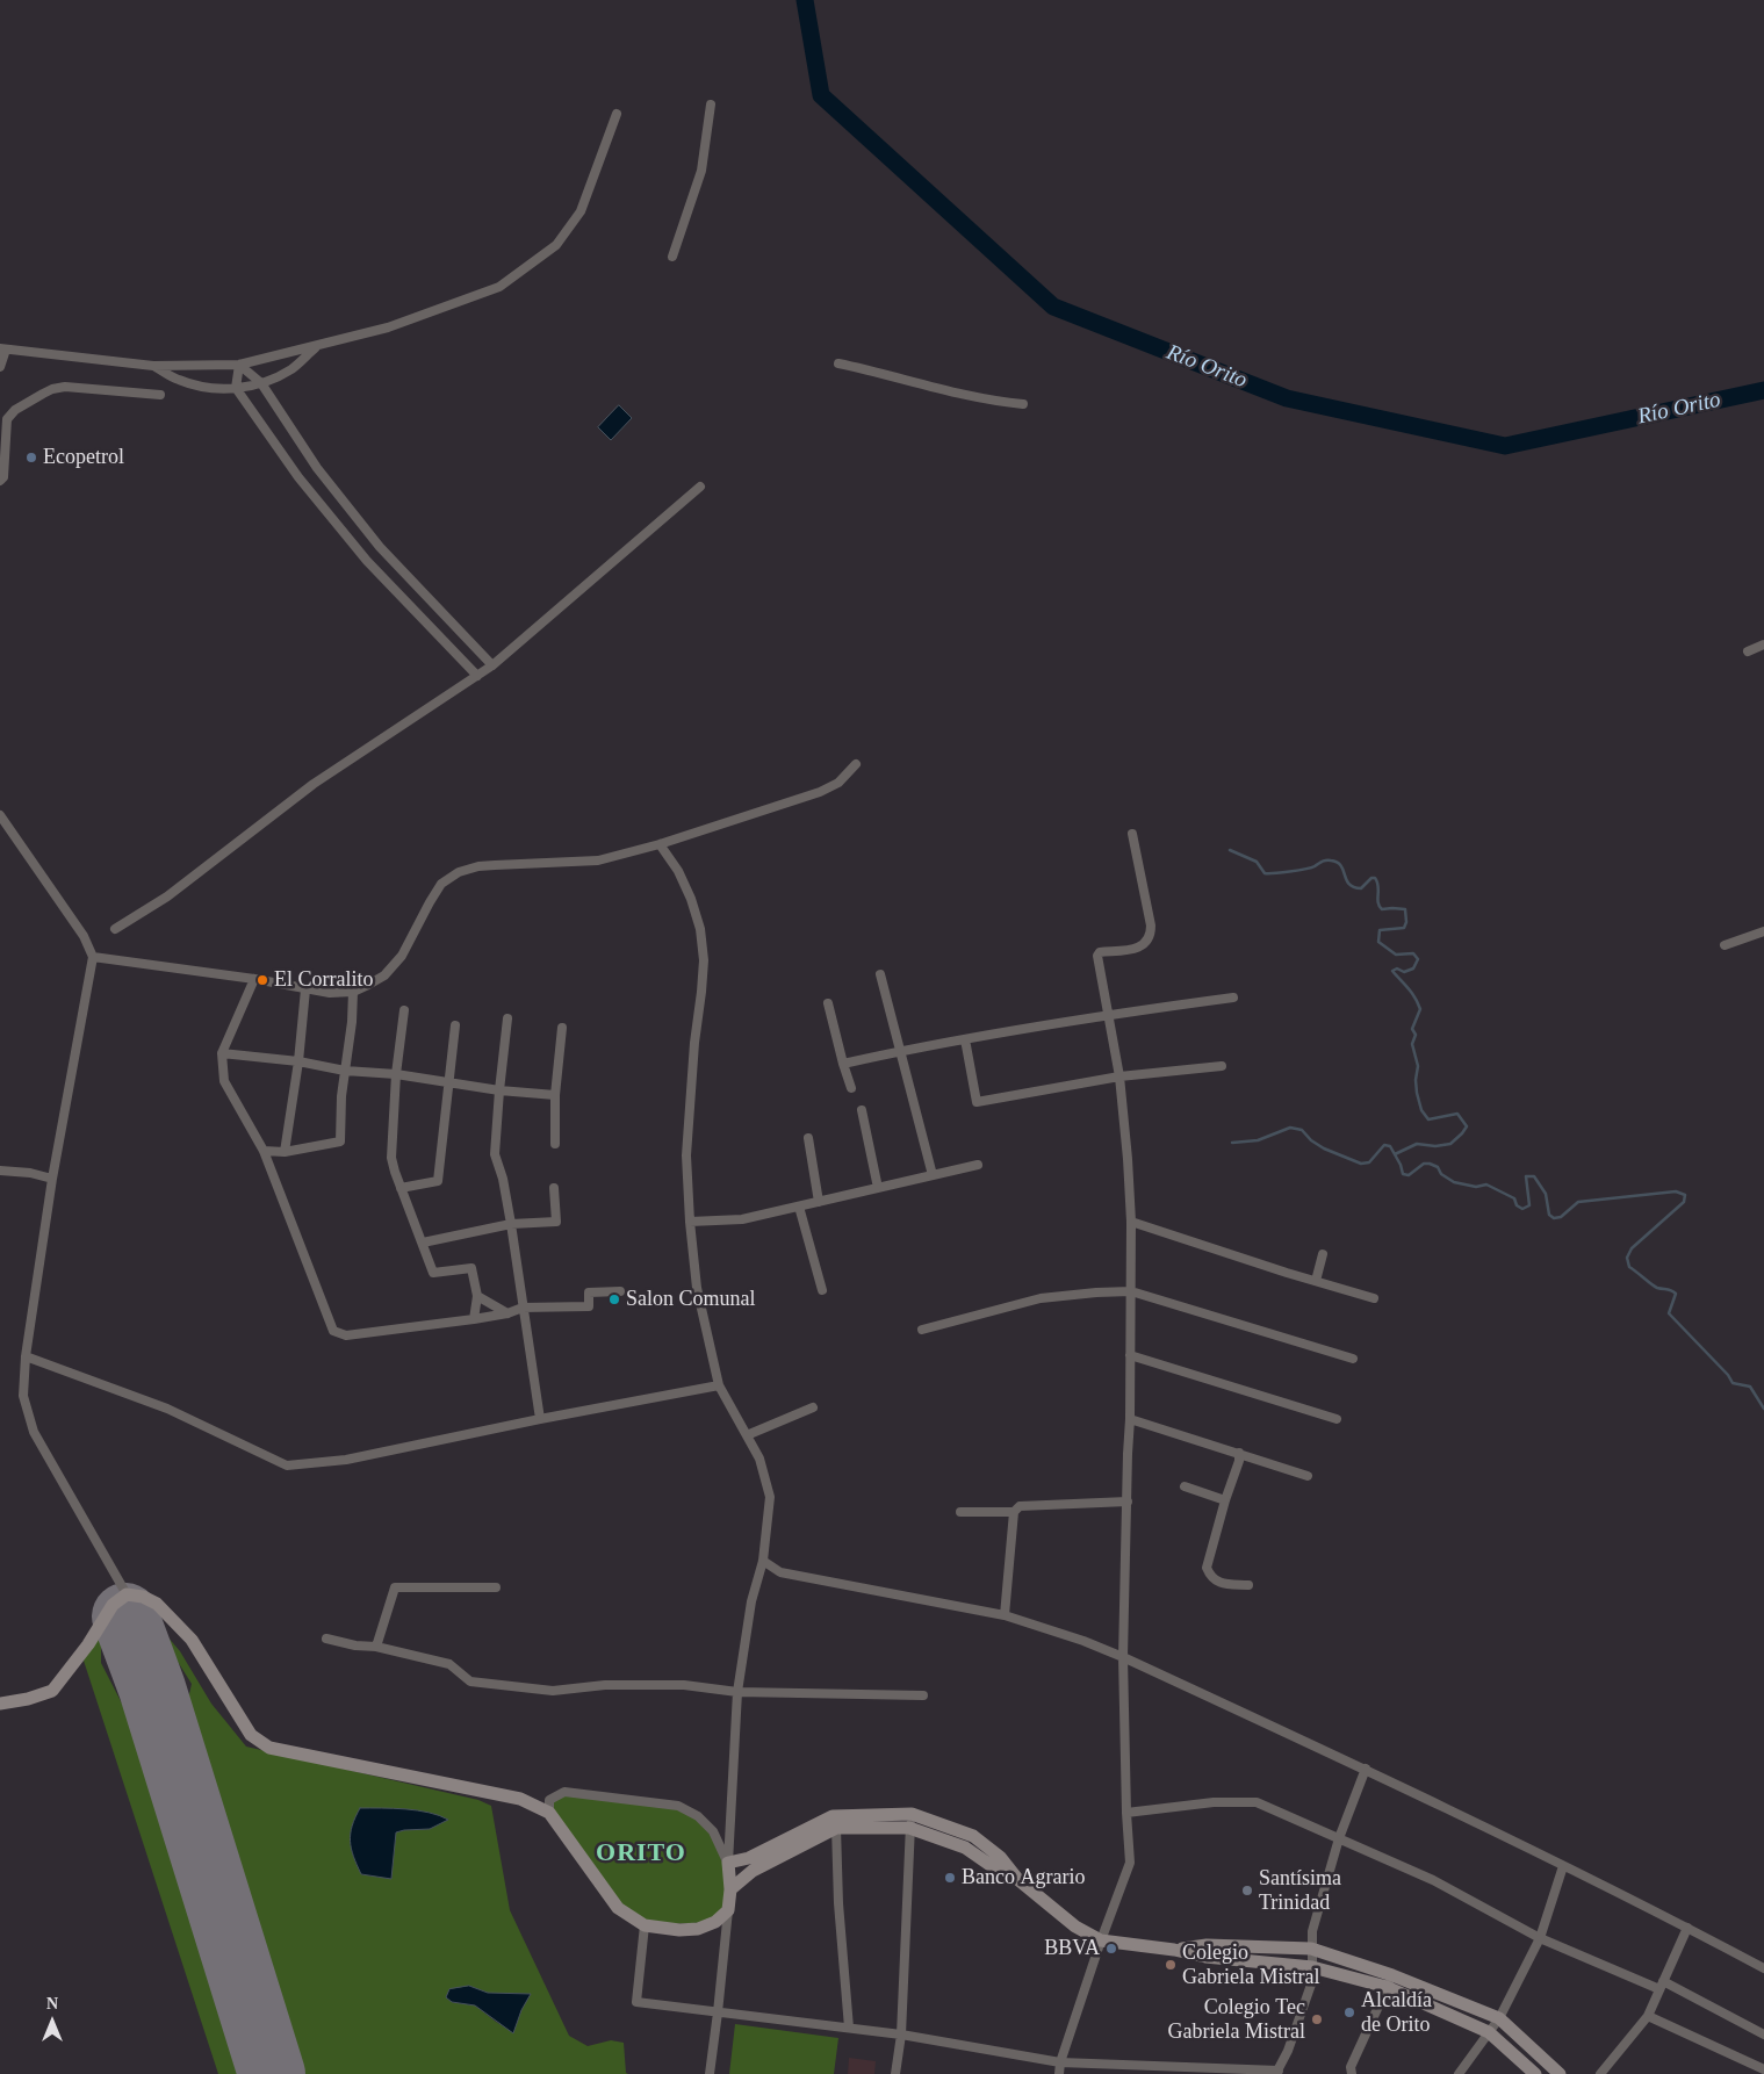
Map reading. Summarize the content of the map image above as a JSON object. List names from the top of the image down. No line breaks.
{"districts":["ORITO"],"water":["Río Orito"],"places":["Ecopetrol","El Corralito","Salon Comunal","Banco Agrario","Santísima Trinidad","BBVA","Colegio Gabriela Mistral","Alcaldía de Orito","Colegio Tec Gabriela Mistral"],"north":"top"}
